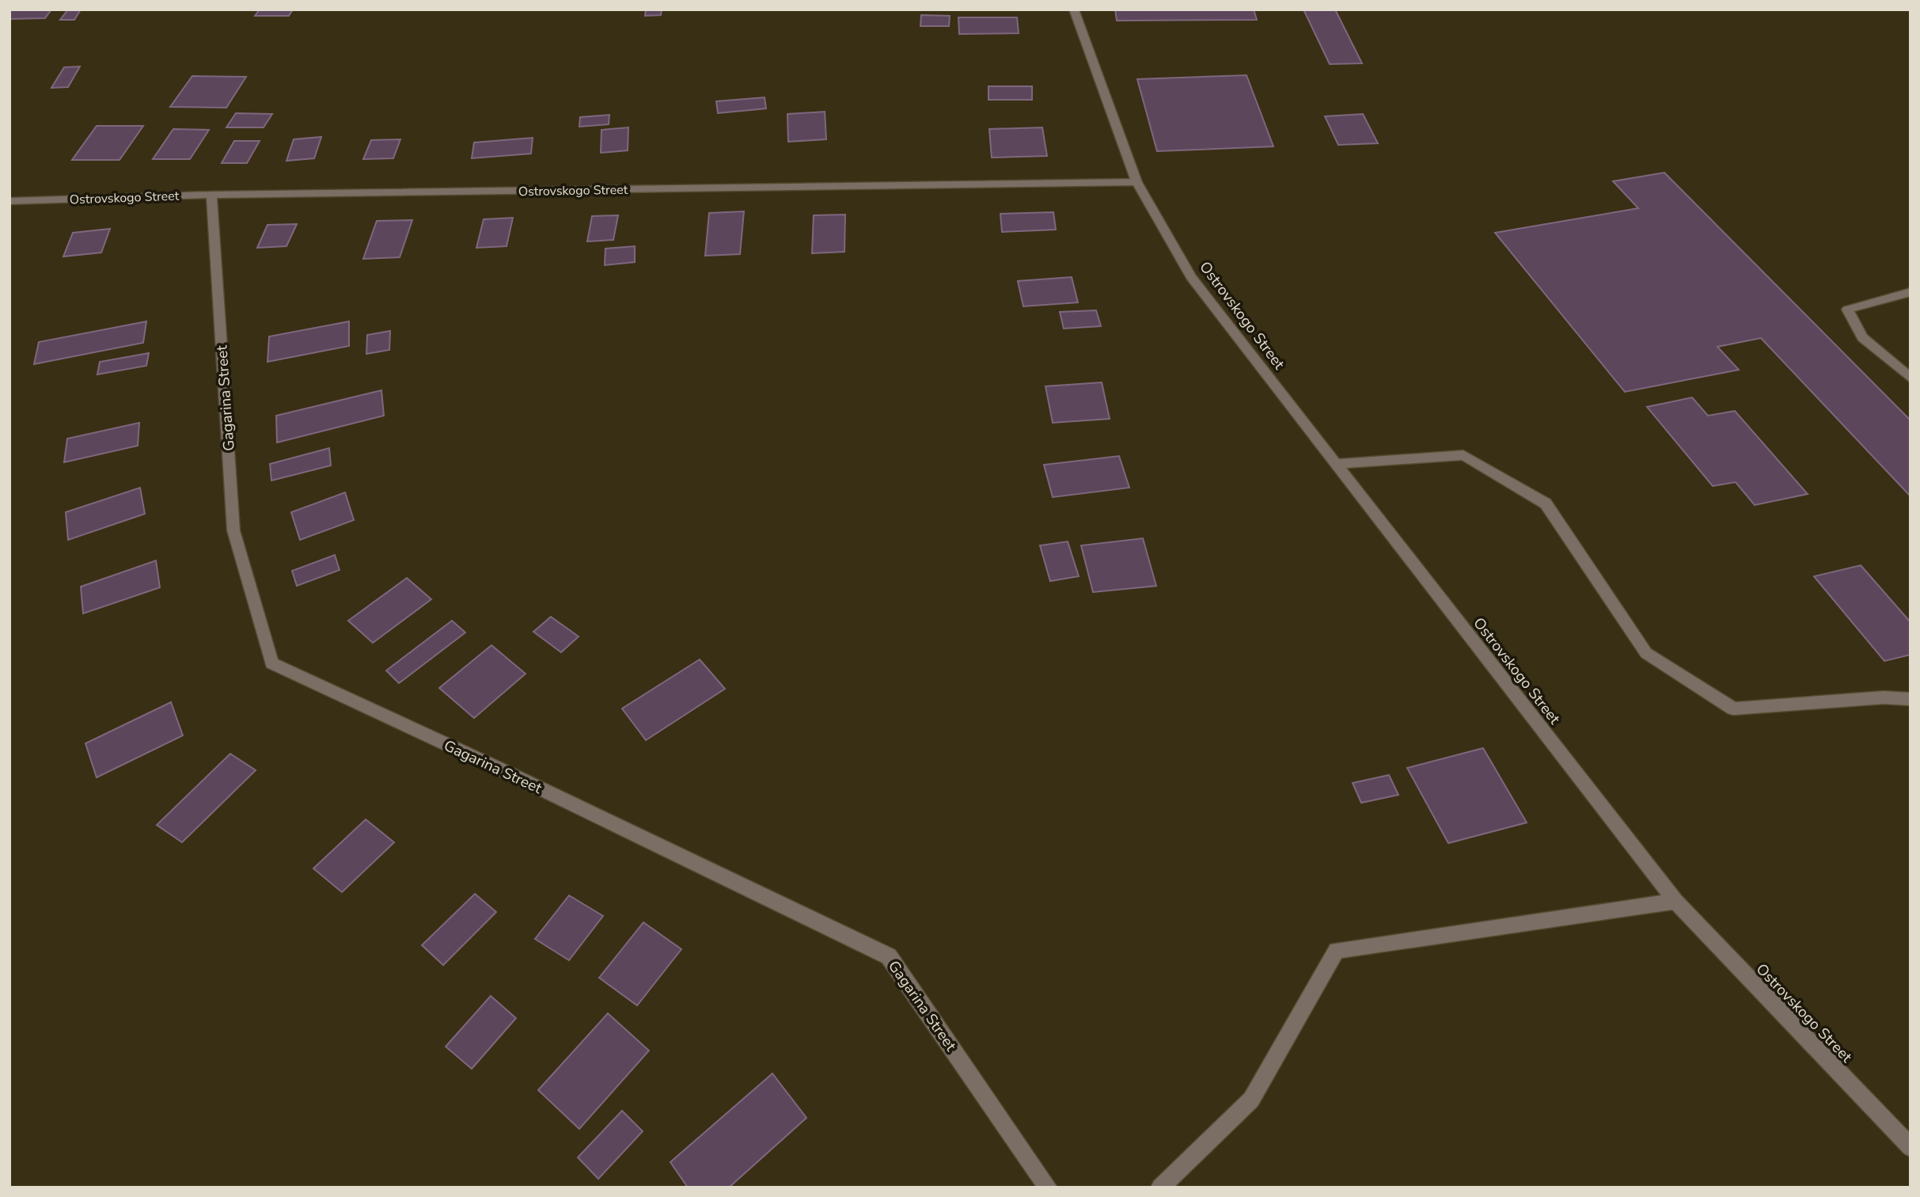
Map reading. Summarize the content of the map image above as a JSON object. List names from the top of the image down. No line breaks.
{"streets":{"street":["Ostrovskogo Street","Gagarina Street"]},"crossings":[["Ostrovskogo Street","Gagarina Street"]]}
